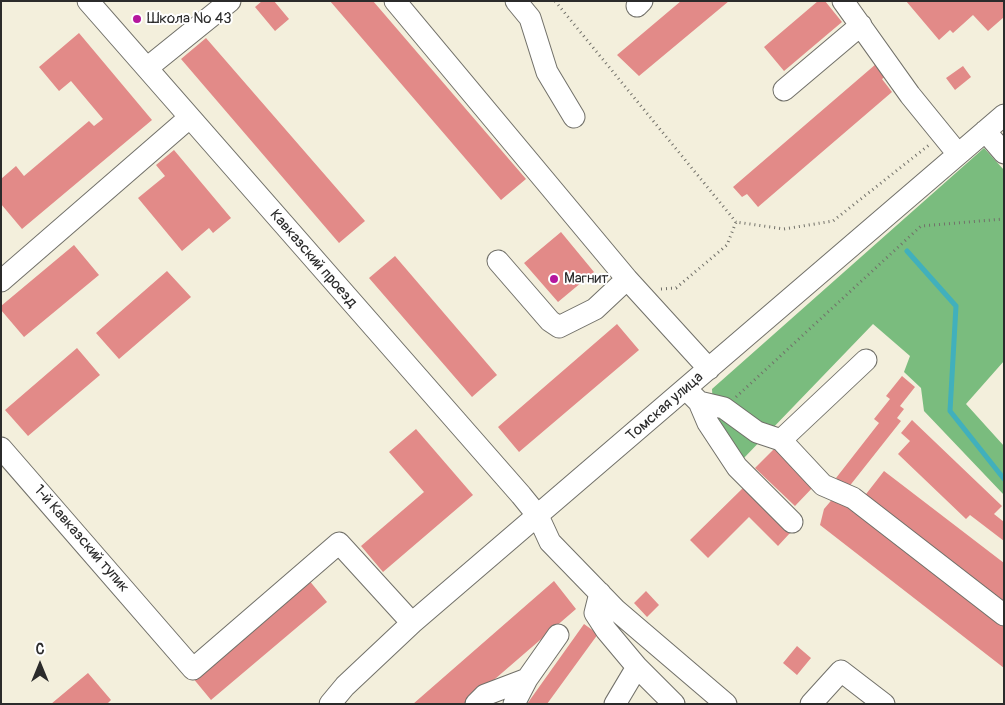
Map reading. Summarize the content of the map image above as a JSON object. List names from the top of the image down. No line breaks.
{"streets":{"street":["Кавказский проезд","Томская улица","1-й Кавказский тупик"]},"crossings":[["Кавказский проезд","Томская улица"],["Томская улица","1-й Кавказский тупик"]],"places":["Школа № 43","Магнит"],"north":"top"}
